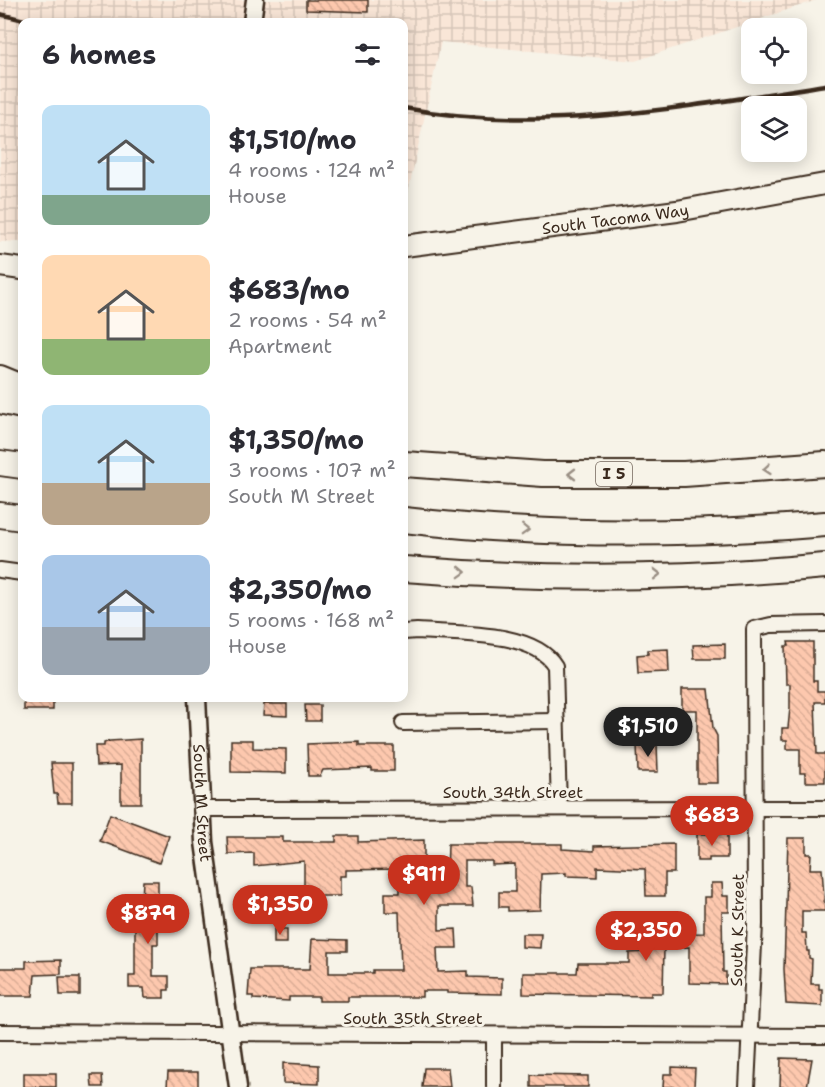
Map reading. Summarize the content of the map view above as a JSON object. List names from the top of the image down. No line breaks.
{"streets":{"highway":["I 5"],"main road":["South Tacoma Way"],"street":["South 34th Street","South M Street","South K Street","South 35th Street"]},"crossings":[["South 34th Street","South M Street"],["South 34th Street","South K Street"],["South M Street","South 35th Street"],["South K Street","South 35th Street"]],"page":{"heading":"6 homes","list":[{"name":"$1,510/mo","note":"4 rooms · 124 m² · House"},{"name":"$683/mo","note":"2 rooms · 54 m² · Apartment"},{"name":"$1,350/mo","note":"3 rooms · 107 m² · South M Street"},{"name":"$2,350/mo","note":"5 rooms · 168 m² · House"}],"price":["$1,510","$683","$911","$1,350","$879","$2,350"]}}
